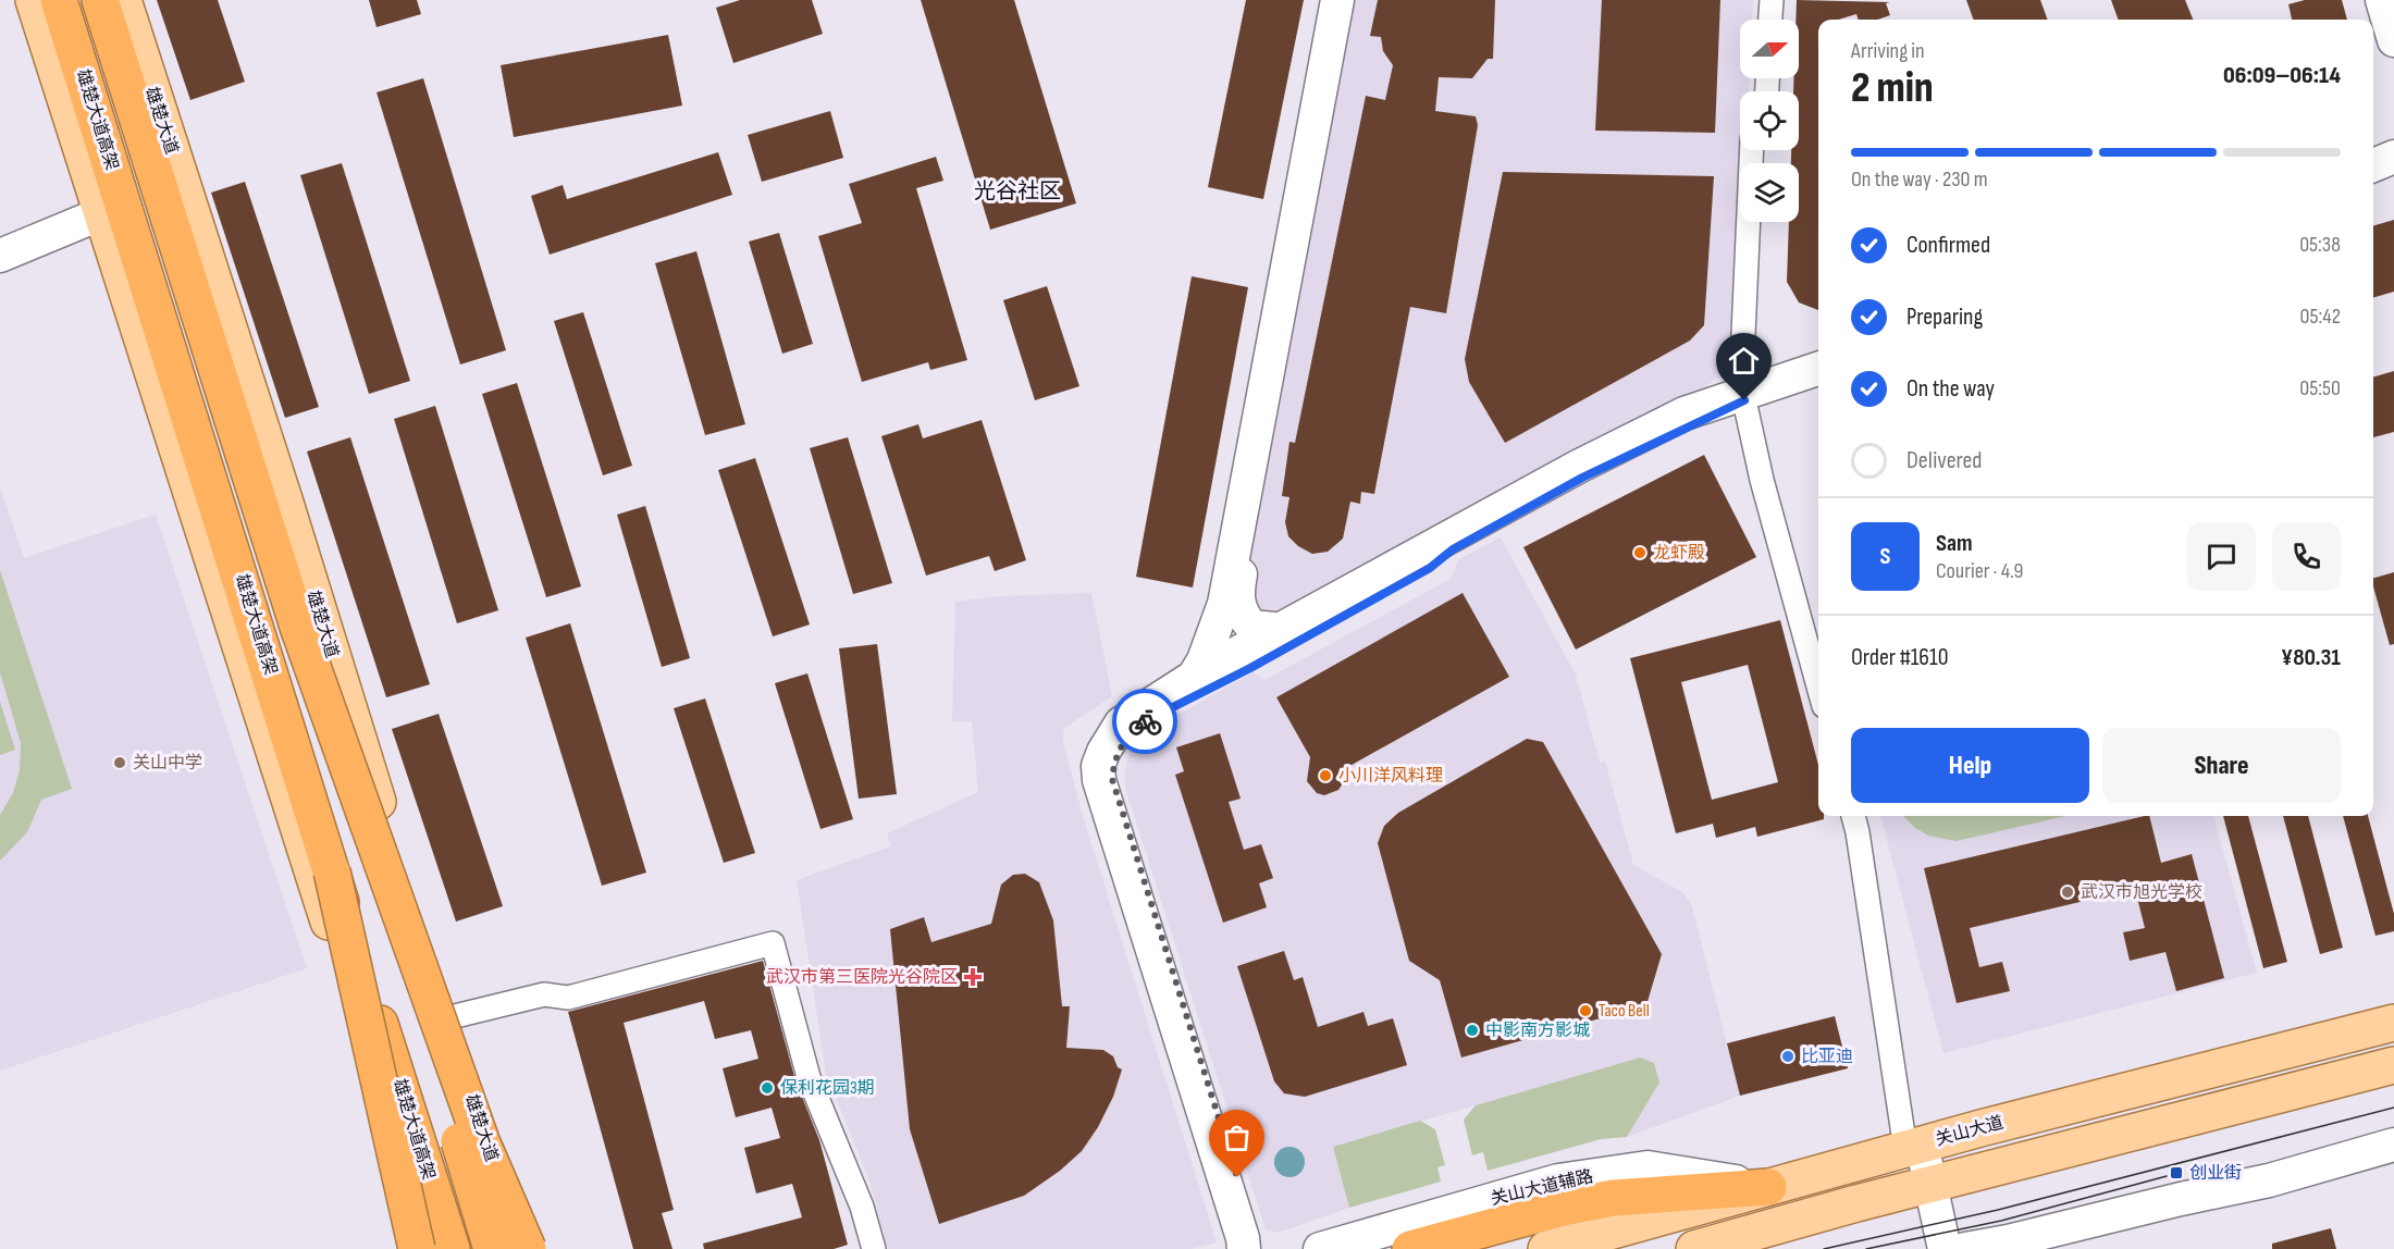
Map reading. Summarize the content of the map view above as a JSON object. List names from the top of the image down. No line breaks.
{"streets":{"highway":["雄楚大道高架"],"main road":["雄楚大道","关山大道"],"street":["关山大道辅路"]},"crossings":[["关山大道","关山大道辅路"]],"districts":["光谷社区"],"places":{"other":["龙虾殿","关山中学","小川洋风料理","武汉市旭光学校","Taco Bell","中影南方影城","比亚迪","保利花园3期"],"health":["武汉市第三医院光谷院区"],"transit":["创业街"]},"north":"right","page":{"heading":["2 min","Arriving in","06:09–06:14"],"panel":["Sam","Courier · 4.9","Order #1610","¥80.31"],"bar":"On the way · 230 m","list":[["Confirmed","05:38"],["Preparing","05:42"],["On the way","05:50"],"Delivered"],"round":"S","buttons":["Help","Share"]}}
